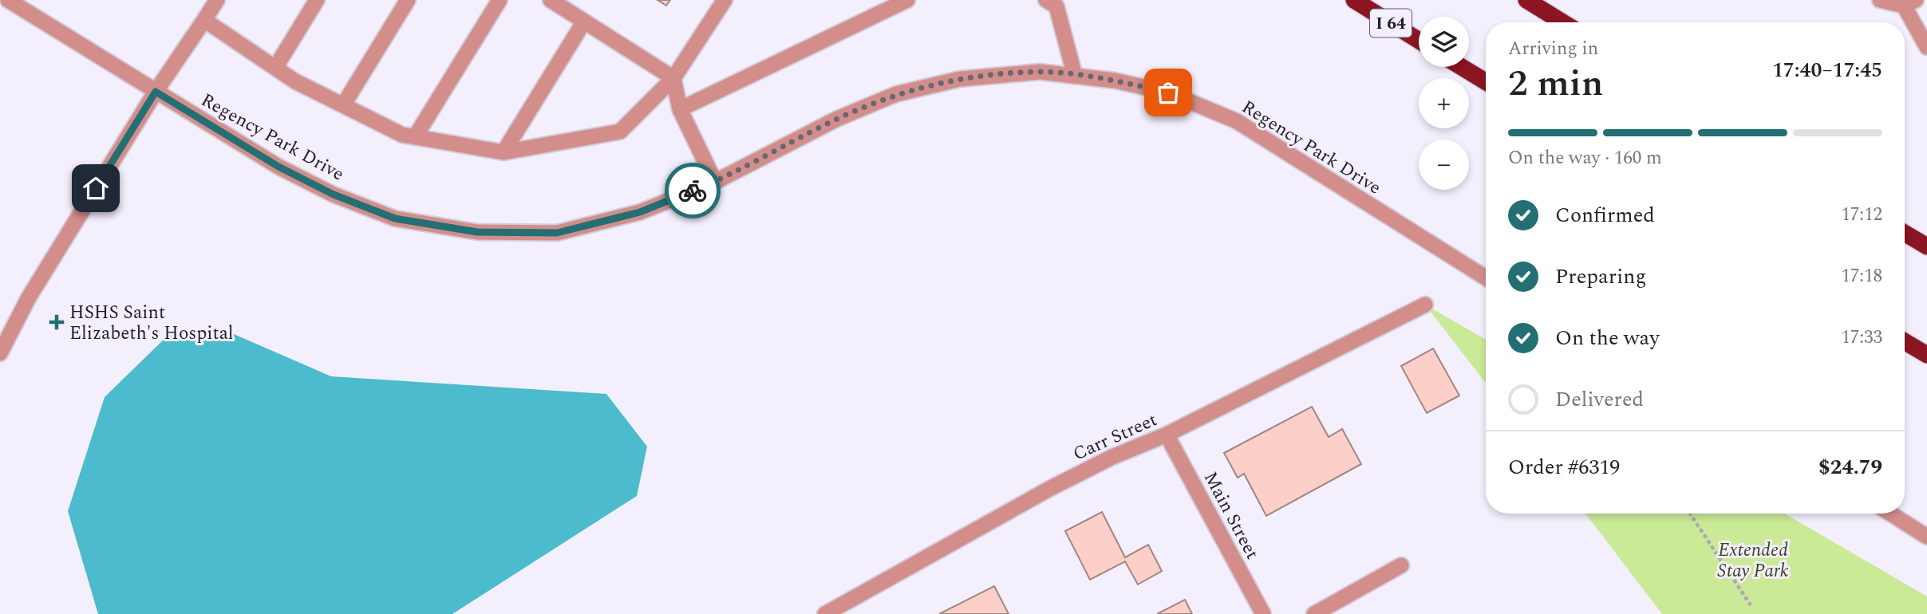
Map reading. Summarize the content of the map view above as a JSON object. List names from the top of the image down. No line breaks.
{"streets":{"highway":["I 64"],"street":["Regency Park Drive","Carr Street","Main Street"]},"crossings":[["Carr Street","Main Street"]],"parks":["Extended Stay Park"],"places":{"health":["HSHS Saint Elizabeth's Hospital"]},"page":{"map_buttons":["+","−"],"heading":["2 min","Arriving in","17:40–17:45"],"panel":["Order #6319","$24.79"],"bar":"On the way · 160 m","list":[["Confirmed","17:12"],["Preparing","17:18"],["On the way","17:33"],"Delivered"]}}
